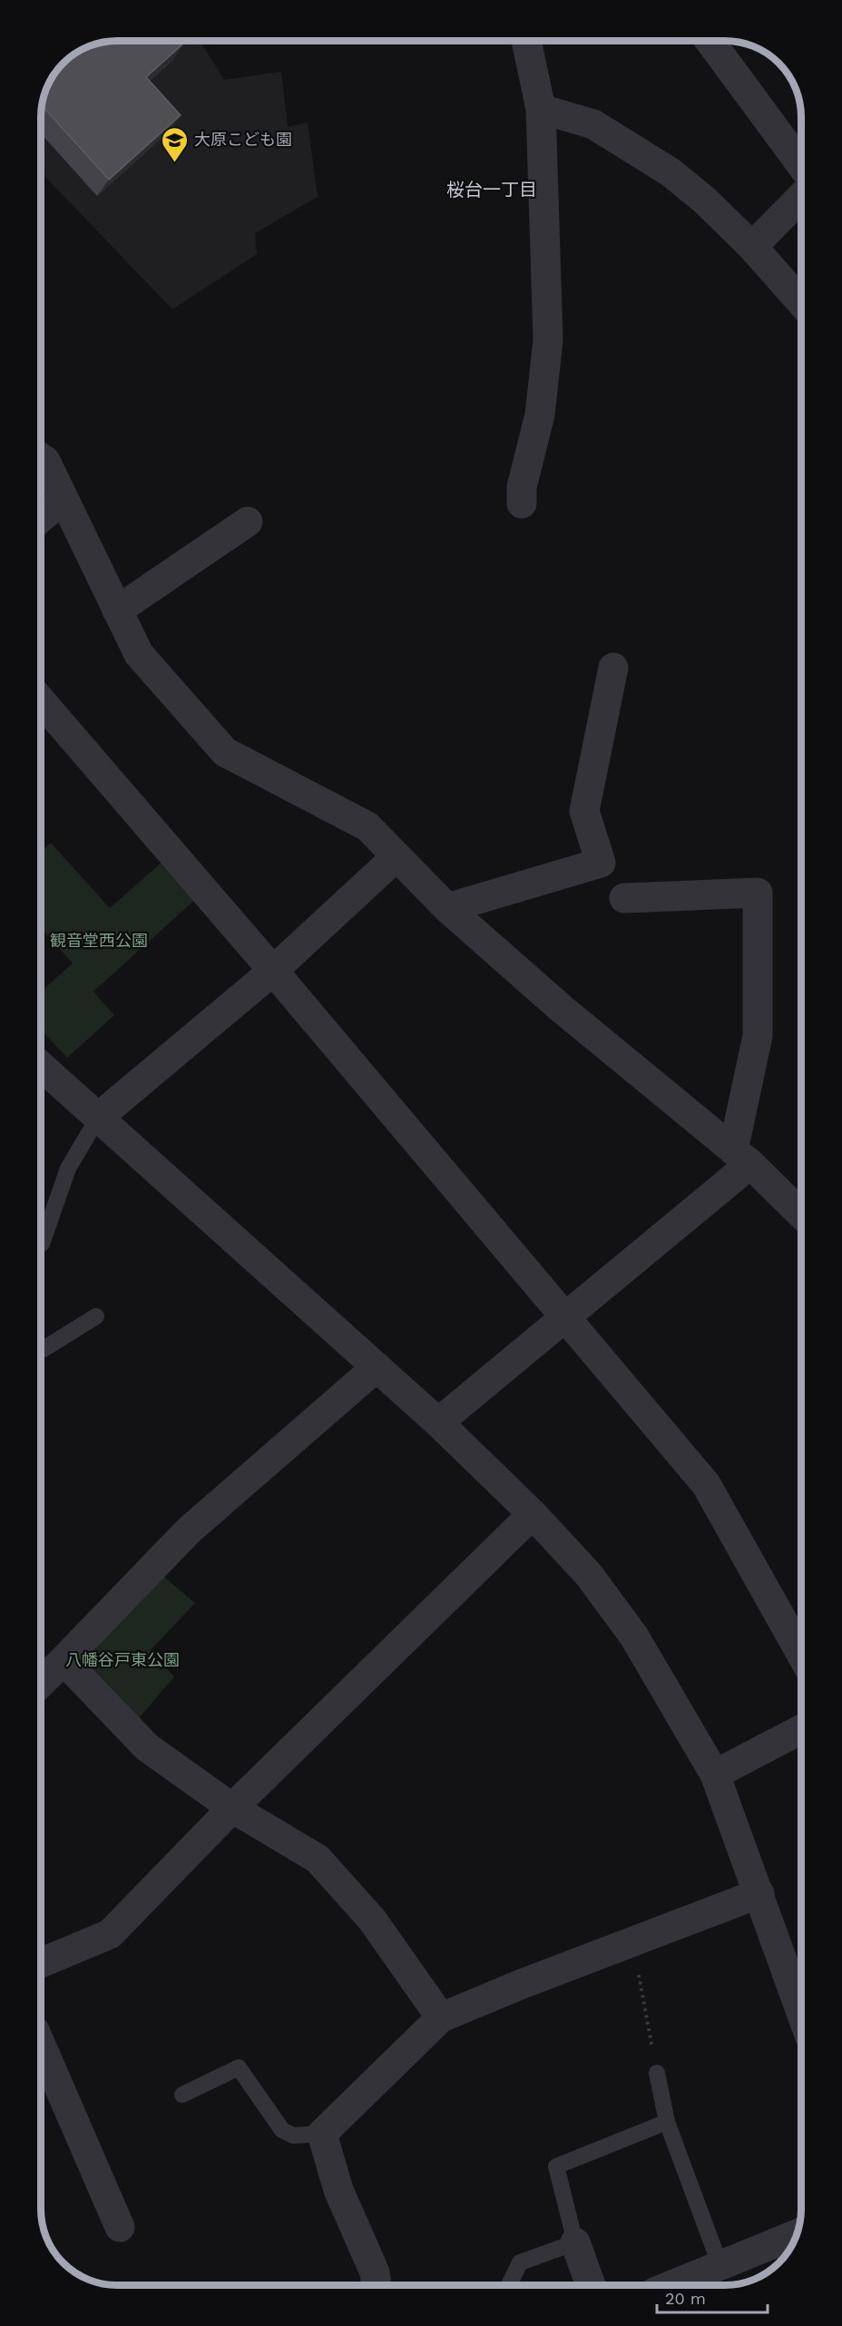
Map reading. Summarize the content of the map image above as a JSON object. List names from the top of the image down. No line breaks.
{"districts":["桜台一丁目"],"parks":["観音堂西公園","八幡谷戸東公園"],"places":{"school or university":["大原こども園"]},"scale_bar":"20 m"}
